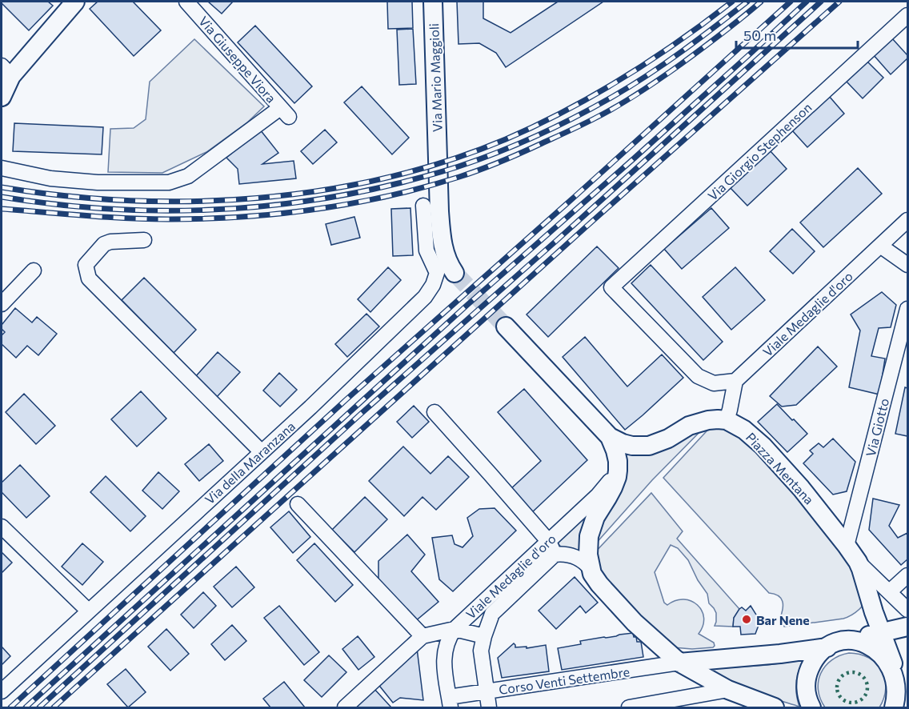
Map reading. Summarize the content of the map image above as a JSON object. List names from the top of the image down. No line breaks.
{"streets":{"street":["Via Giuseppe Viora","Via Mario Maggioli","Via Giorgio Stephenson","Viale Medaglie d'oro","Via Giotto","Via della Maranzana","Piazza Mentana","Corso Venti Settembre"]},"crossings":[["Via Giorgio Stephenson","Viale Medaglie d'oro"],["Viale Medaglie d'oro","Corso Venti Settembre"],["Via Giotto","Piazza Mentana"]],"places":["Bar Nene"],"scale_bar":"50 m"}
